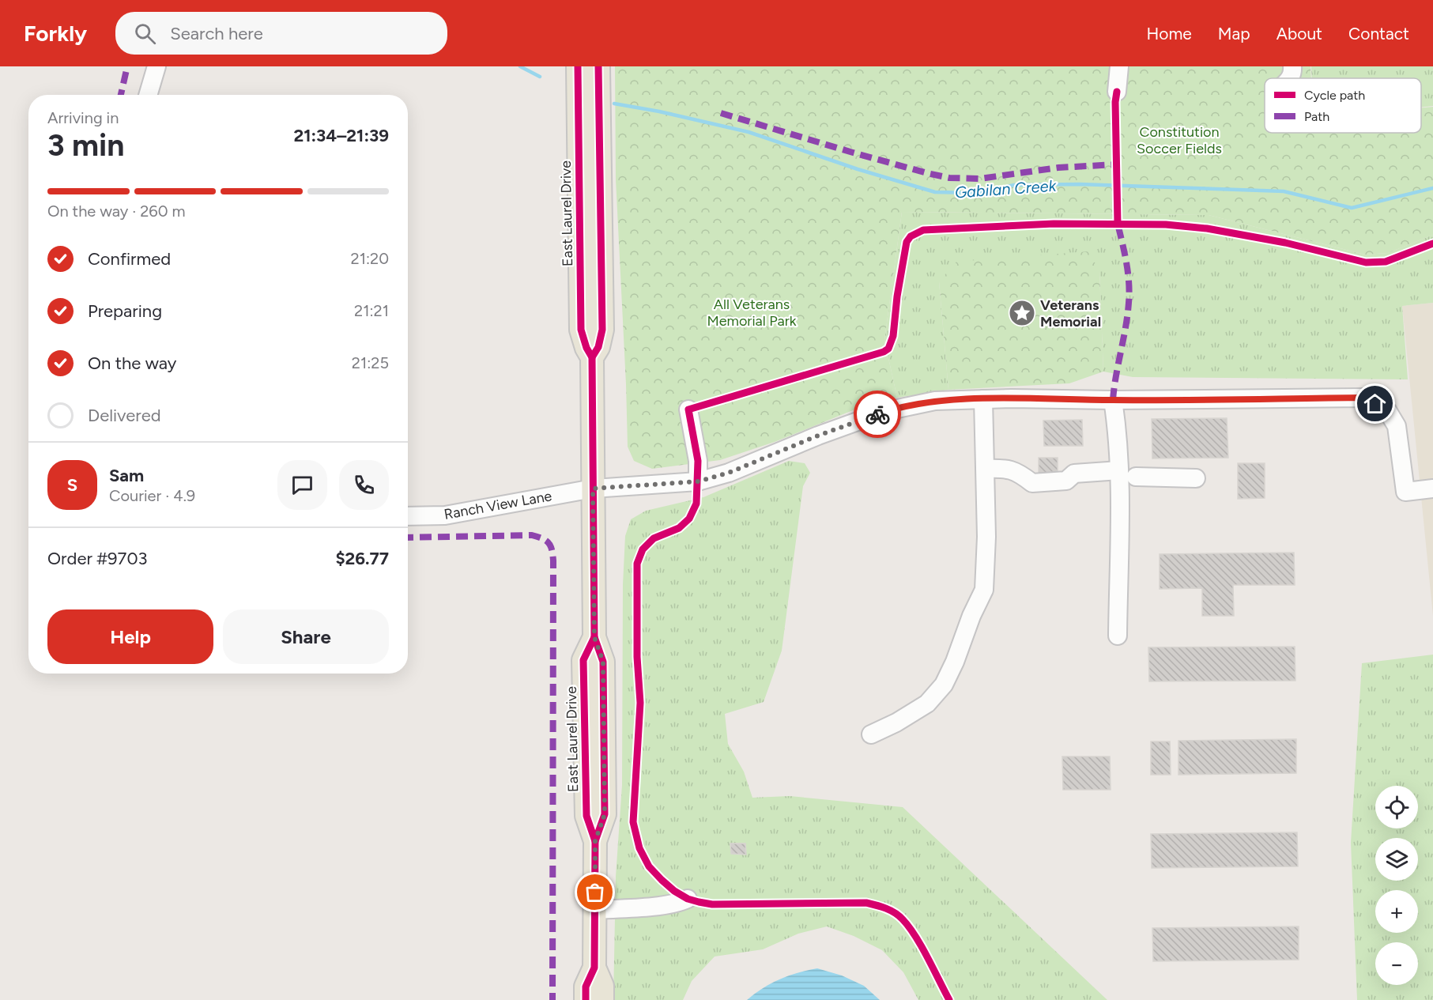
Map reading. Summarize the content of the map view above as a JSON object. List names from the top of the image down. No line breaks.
{"streets":{"main road":["East Laurel Drive"],"street":["Ranch View Lane"]},"crossings":[["East Laurel Drive","Ranch View Lane"]],"water":["Gabilan Creek"],"parks":["Constitution Soccer Fields","All Veterans Memorial Park"],"places":{"place":["Veterans Memorial"]},"legend":["Cycle path","Path"],"page":{"header":"Forkly","search":"Search here","nav":["Home","Map","About","Contact"],"heading":["3 min","Arriving in","21:34–21:39"],"panel":["Sam","Courier · 4.9","Order #9703","$26.77"],"bar":"On the way · 260 m","list":[["Confirmed","21:20"],["Preparing","21:21"],["On the way","21:25"],"Delivered"],"round":"S","buttons":["Help","Share"],"map_buttons":["+","−"]}}
